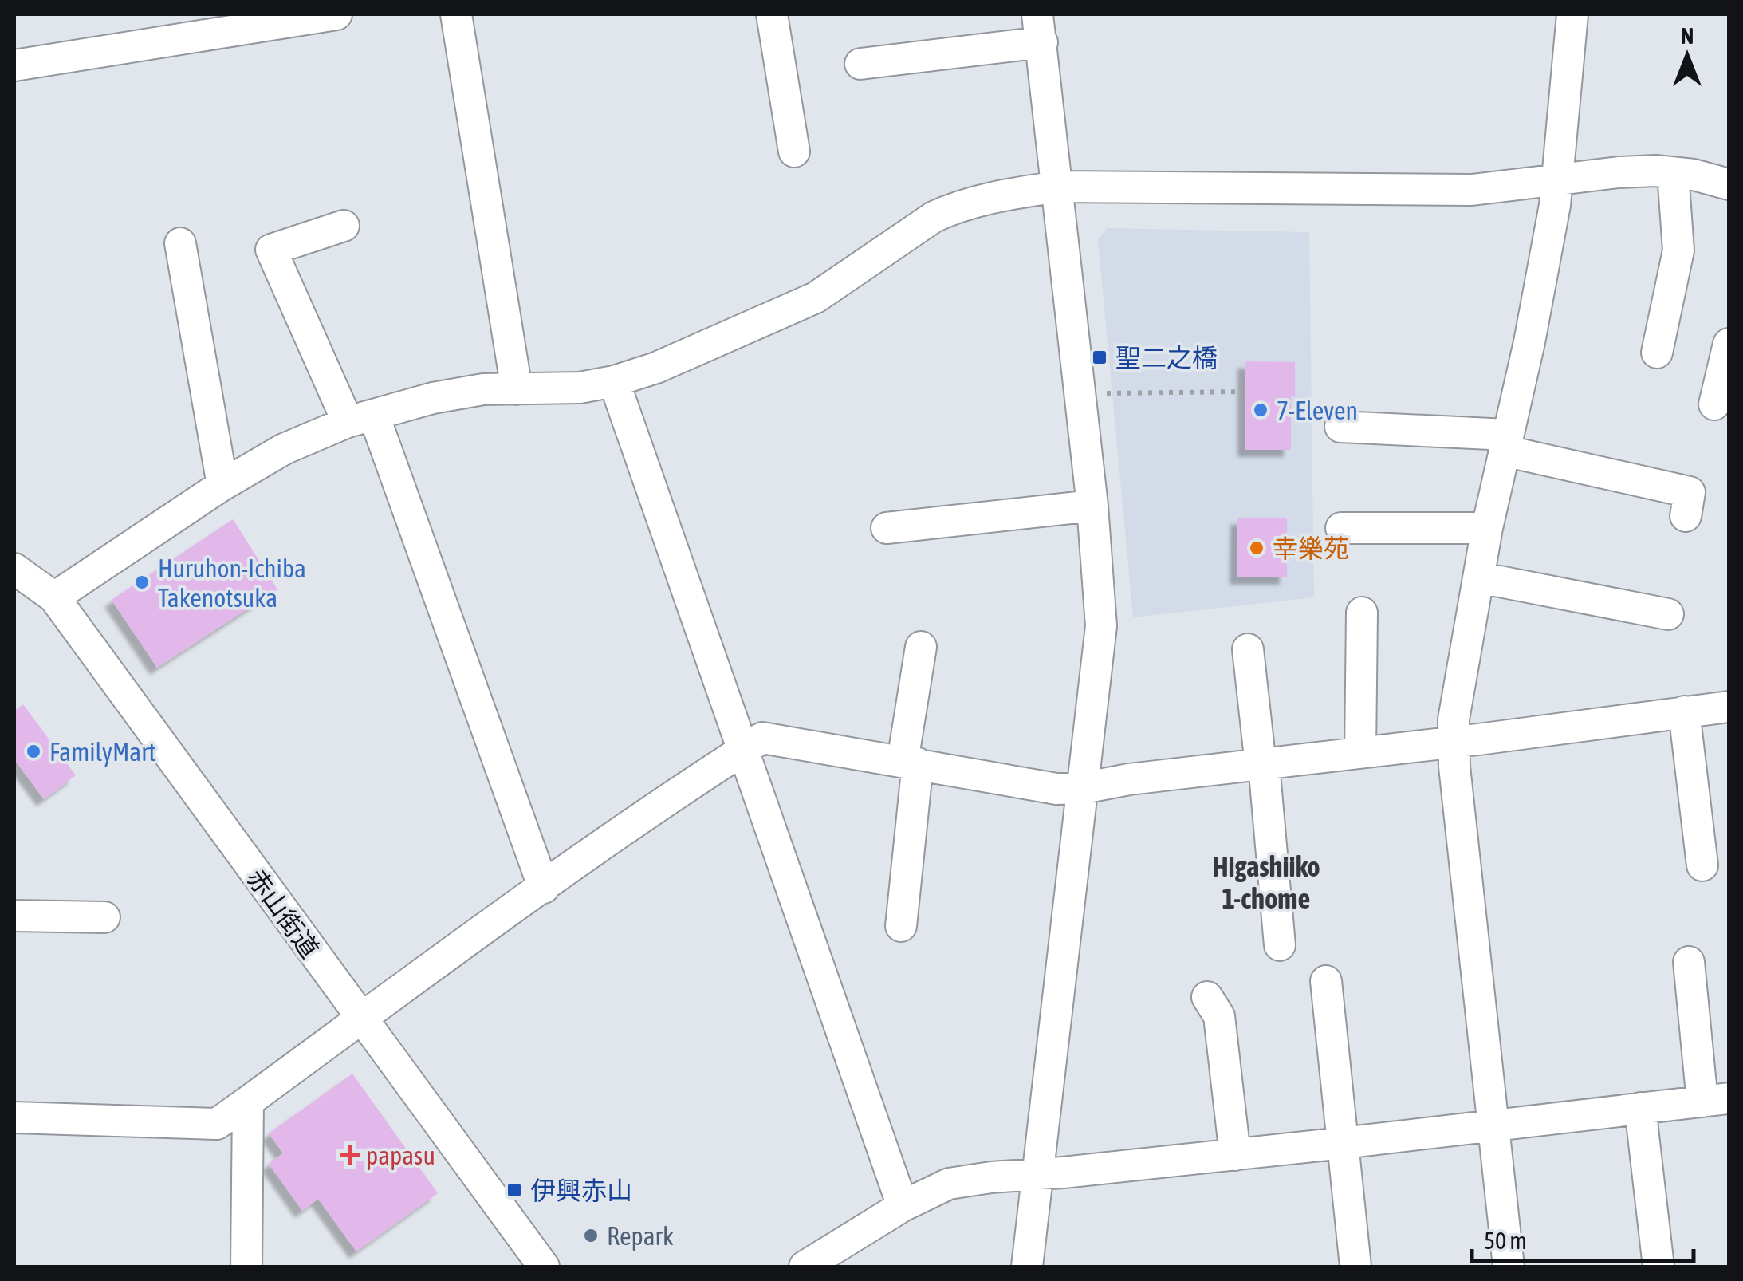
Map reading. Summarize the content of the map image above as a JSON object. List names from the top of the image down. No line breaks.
{"streets":{"street":["赤山街道"]},"districts":["Higashiiko 1-chome"],"places":{"transit":["聖二之橋","伊興赤山"],"other":["7-Eleven","幸樂苑","Huruhon-Ichiba Takenotsuka","FamilyMart","Repark"],"health":["papasu"]},"scale_bar":"50 m","north":"top"}
